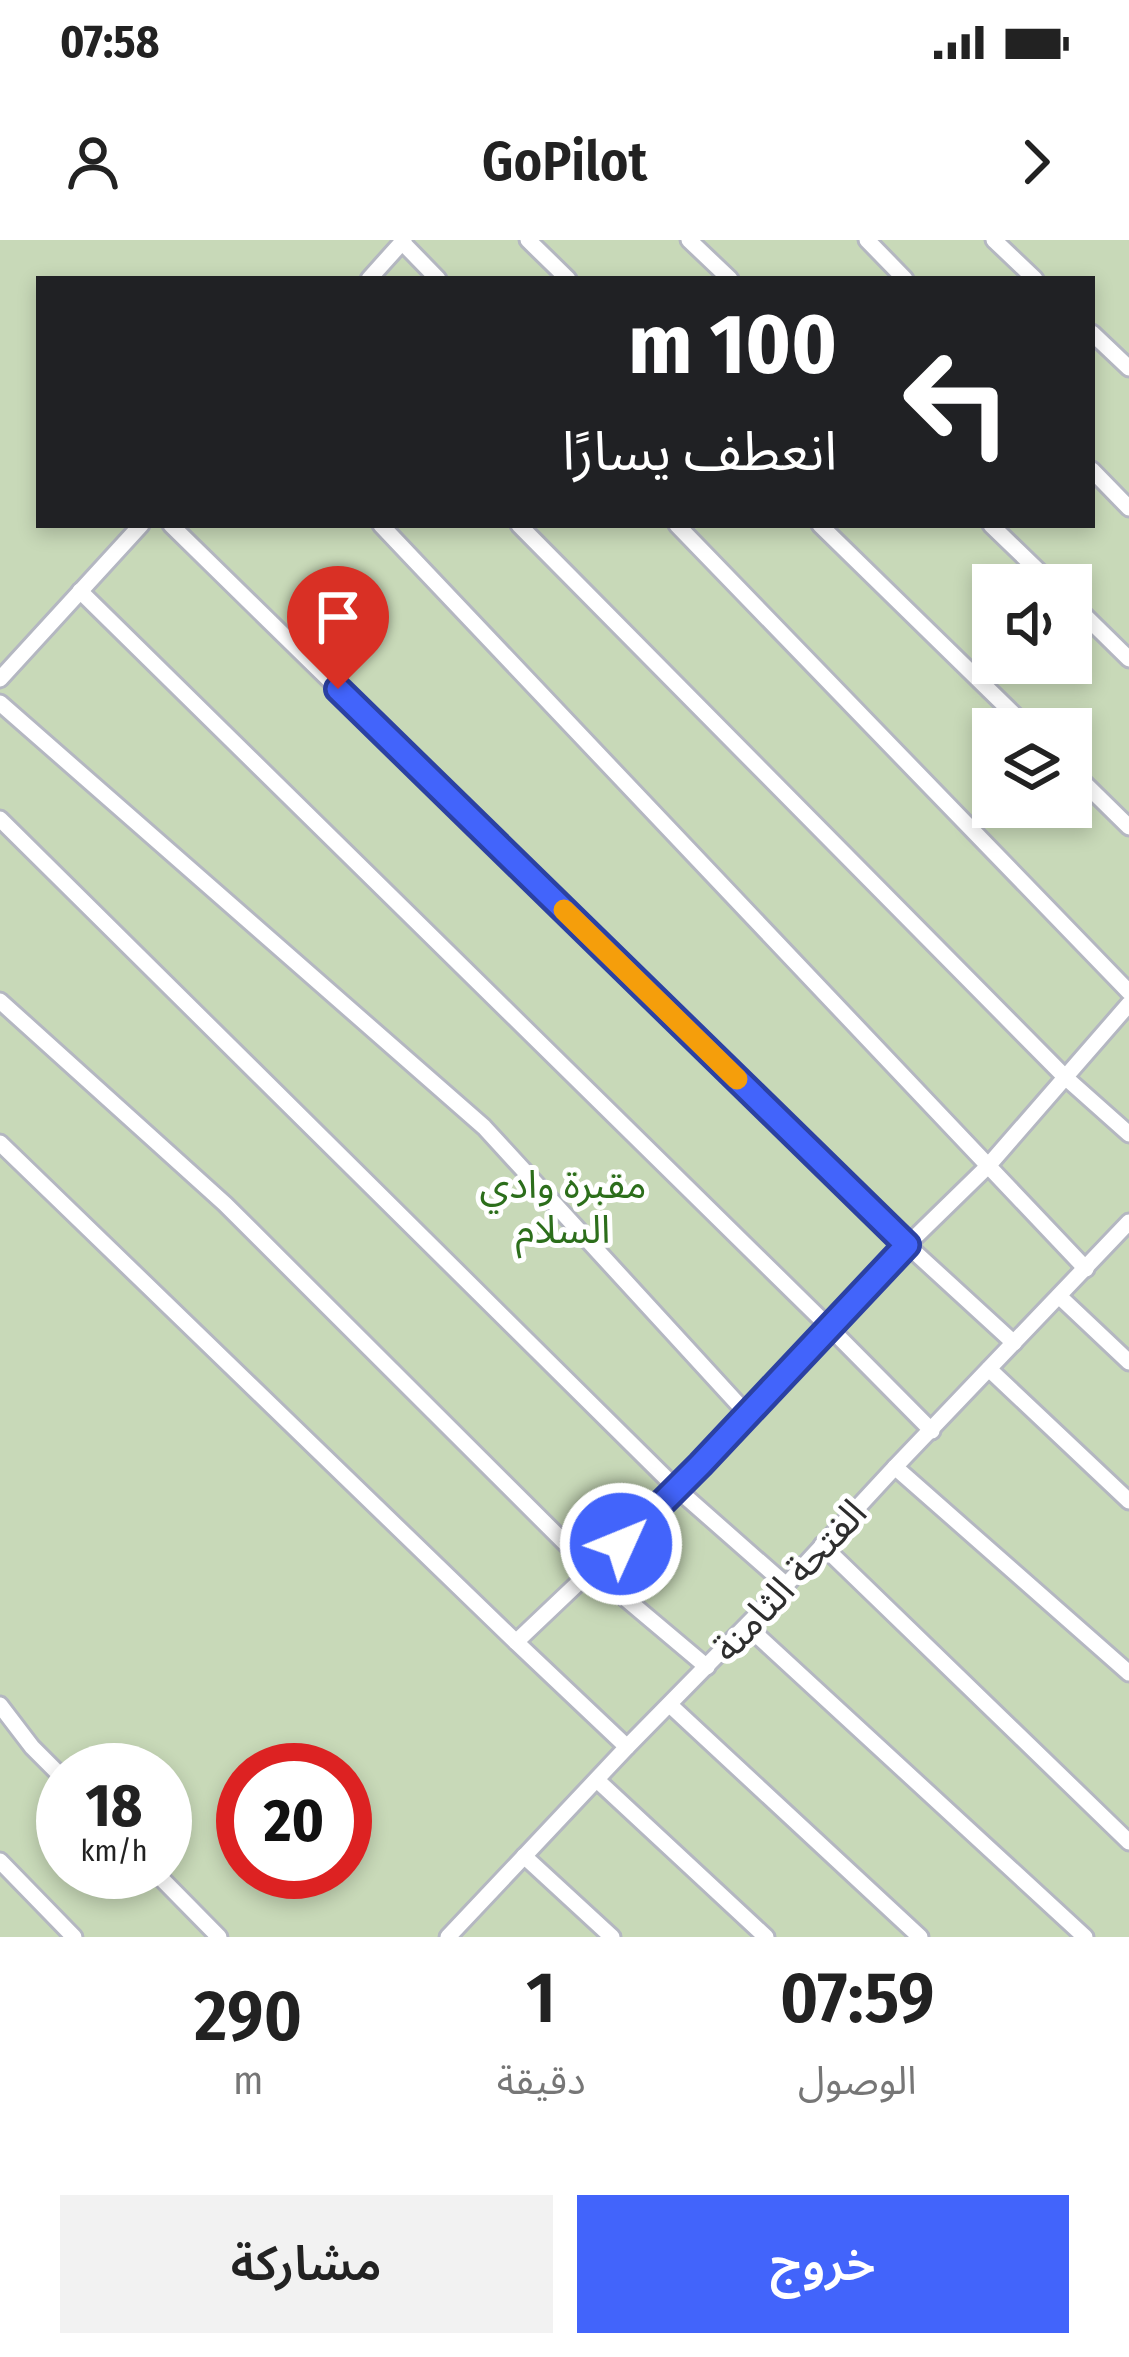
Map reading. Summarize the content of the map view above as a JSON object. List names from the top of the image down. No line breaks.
{"streets":{"lane":["الفتحة الثامنة"]},"parks":["مقبرة وادي السلام"],"page":{"status":"07:58","header":"GoPilot","turn":["100 m","انعطف يسارًا"],"speed":"18 km/h","limit":"20","eta":["07:59","الوصول","1","دقيقة","290","m"],"buttons":["خروج","مشاركة"]}}
